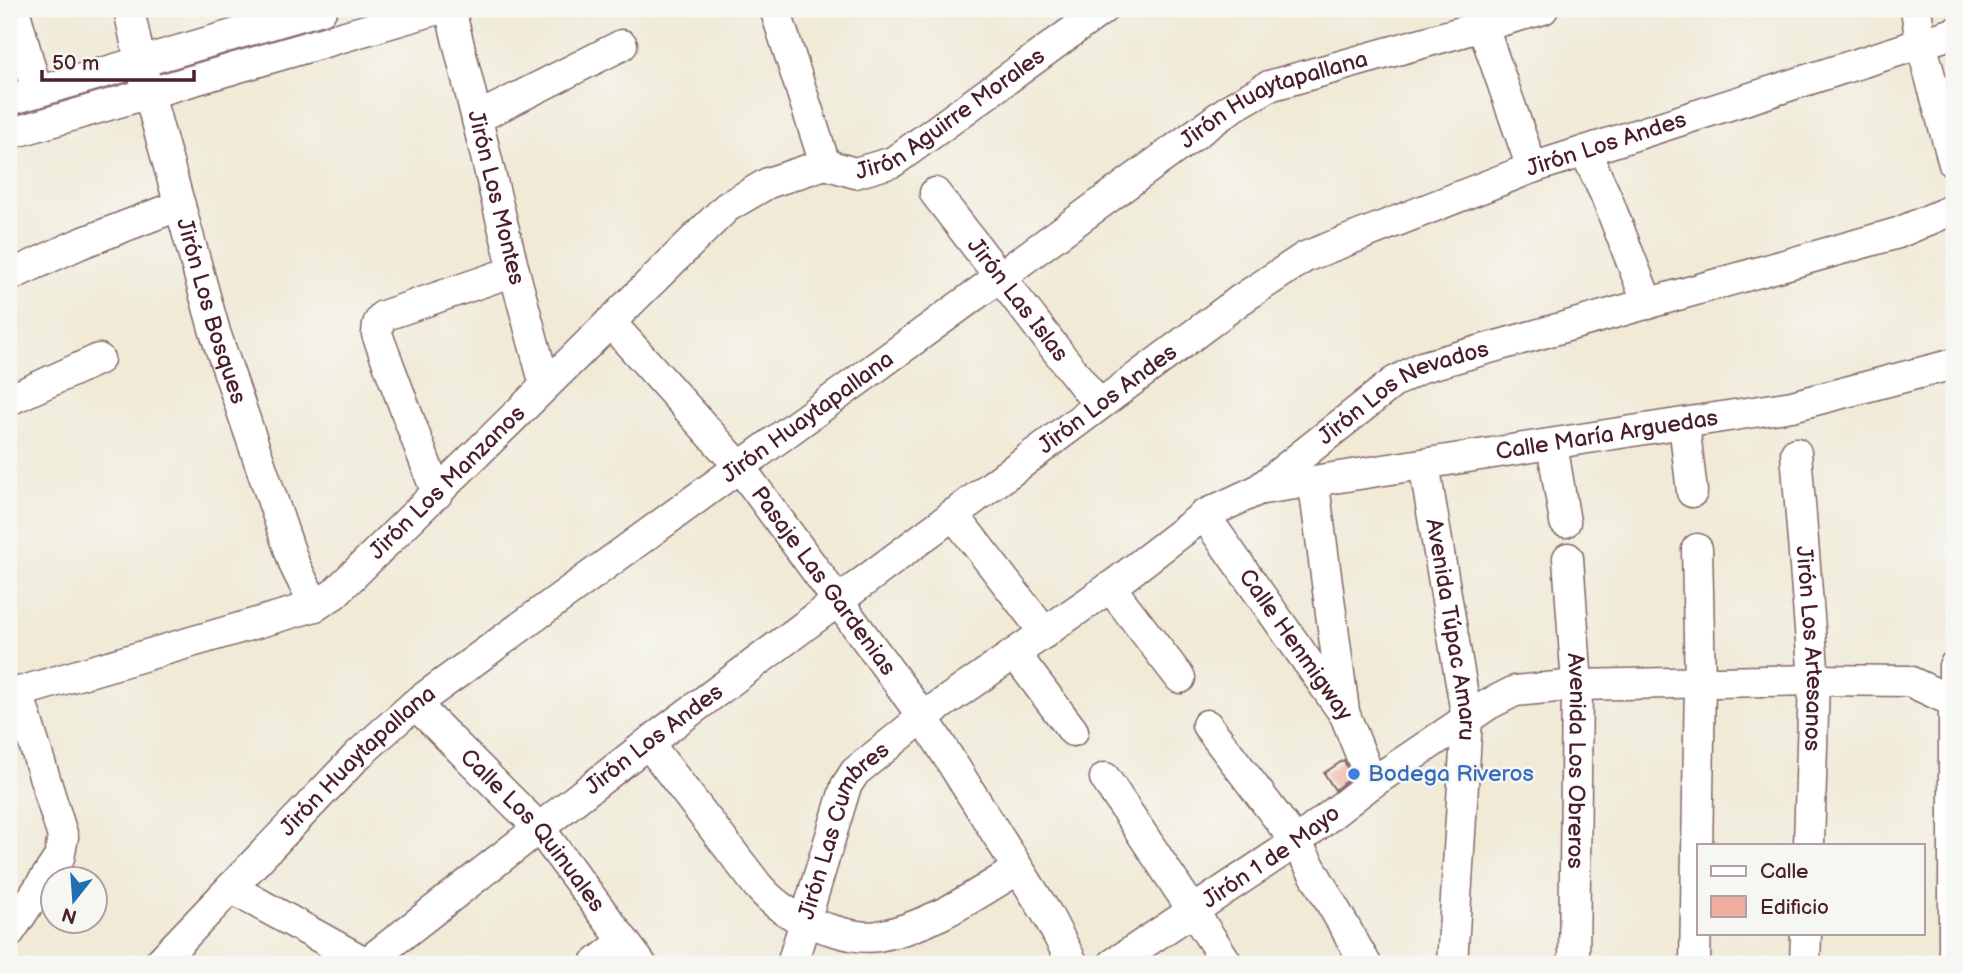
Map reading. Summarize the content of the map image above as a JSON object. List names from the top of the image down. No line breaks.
{"streets":{"street":["Jirón Huaytapallana","Jirón Aguirre Morales","Jirón Los Andes","Jirón Los Montes","Jirón Las Islas","Jirón Los Bosques","Jirón Los Nevados","Calle María Arguedas","Jirón Los Manzanos","Pasaje Las Gardenias","Avenida Túpac Amaru","Calle Henmigway","Jirón Los Artesanos","Avenida Los Obreros","Calle Los Quinuales","Jirón Las Cumbres","Jirón 1 de Mayo"]},"crossings":[["Jirón Huaytapallana","Jirón Las Islas"],["Jirón Huaytapallana","Pasaje Las Gardenias"],["Jirón Huaytapallana","Calle Los Quinuales"],["Jirón Aguirre Morales","Jirón Los Manzanos"],["Jirón Los Andes","Jirón Las Islas"],["Jirón Los Andes","Pasaje Las Gardenias"],["Jirón Los Andes","Calle Los Quinuales"],["Jirón Los Montes","Jirón Los Manzanos"],["Jirón Los Bosques","Jirón Los Manzanos"],["Jirón Los Nevados","Calle María Arguedas"],["Jirón Los Nevados","Pasaje Las Gardenias"],["Jirón Los Nevados","Calle Henmigway"],["Jirón Los Nevados","Jirón Las Cumbres"],["Calle María Arguedas","Avenida Túpac Amaru"],["Jirón Los Manzanos","Pasaje Las Gardenias"],["Pasaje Las Gardenias","Jirón Las Cumbres"],["Avenida Túpac Amaru","Jirón 1 de Mayo"],["Calle Henmigway","Jirón 1 de Mayo"],["Jirón Los Artesanos","Jirón 1 de Mayo"],["Avenida Los Obreros","Jirón 1 de Mayo"]],"places":["Bodega Riveros"],"legend":["Calle","Edificio"],"scale_bar":"50 m","north":"bottom"}
